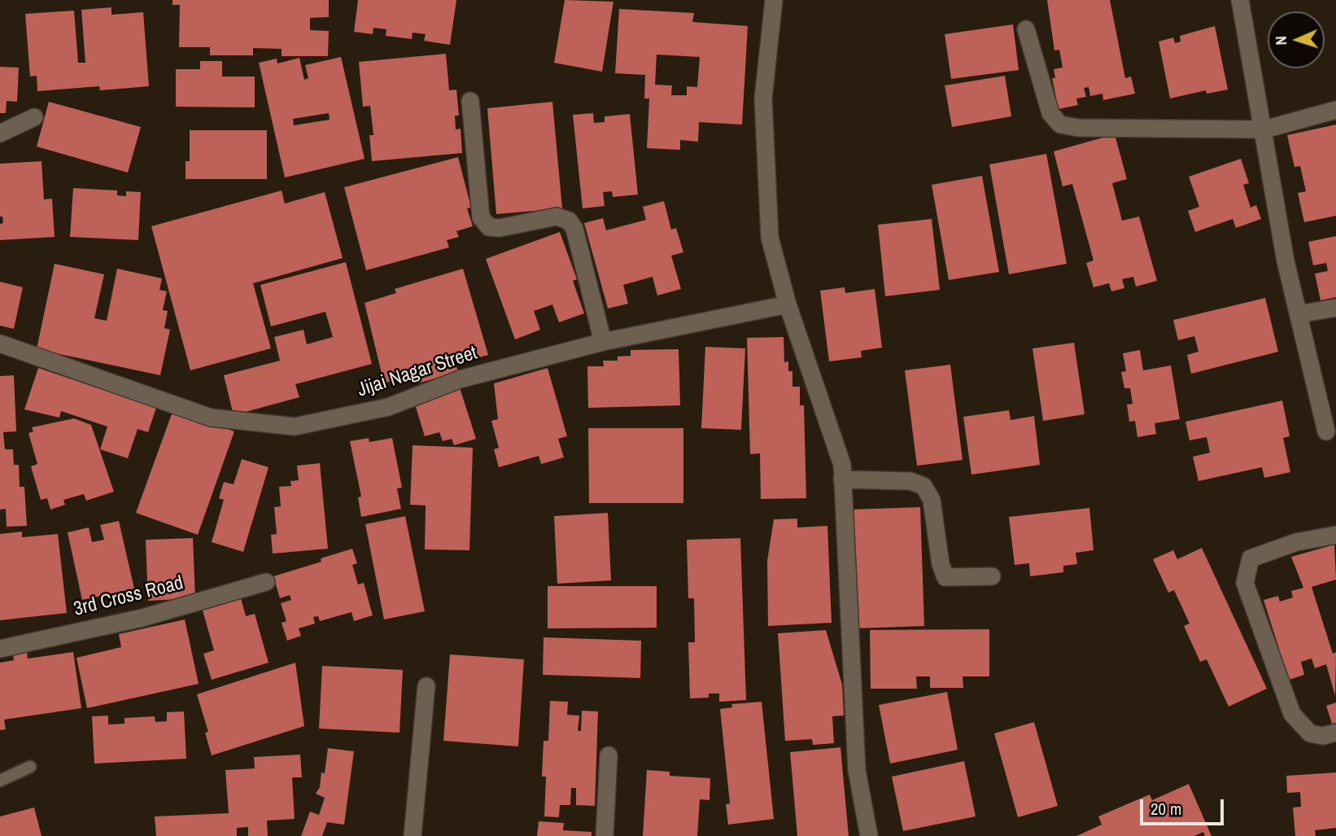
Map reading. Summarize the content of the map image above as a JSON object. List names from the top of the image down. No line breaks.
{"streets":{"street":["Jijai Nagar Street","3rd Cross Road"]},"scale_bar":"20 m","north":"left"}
